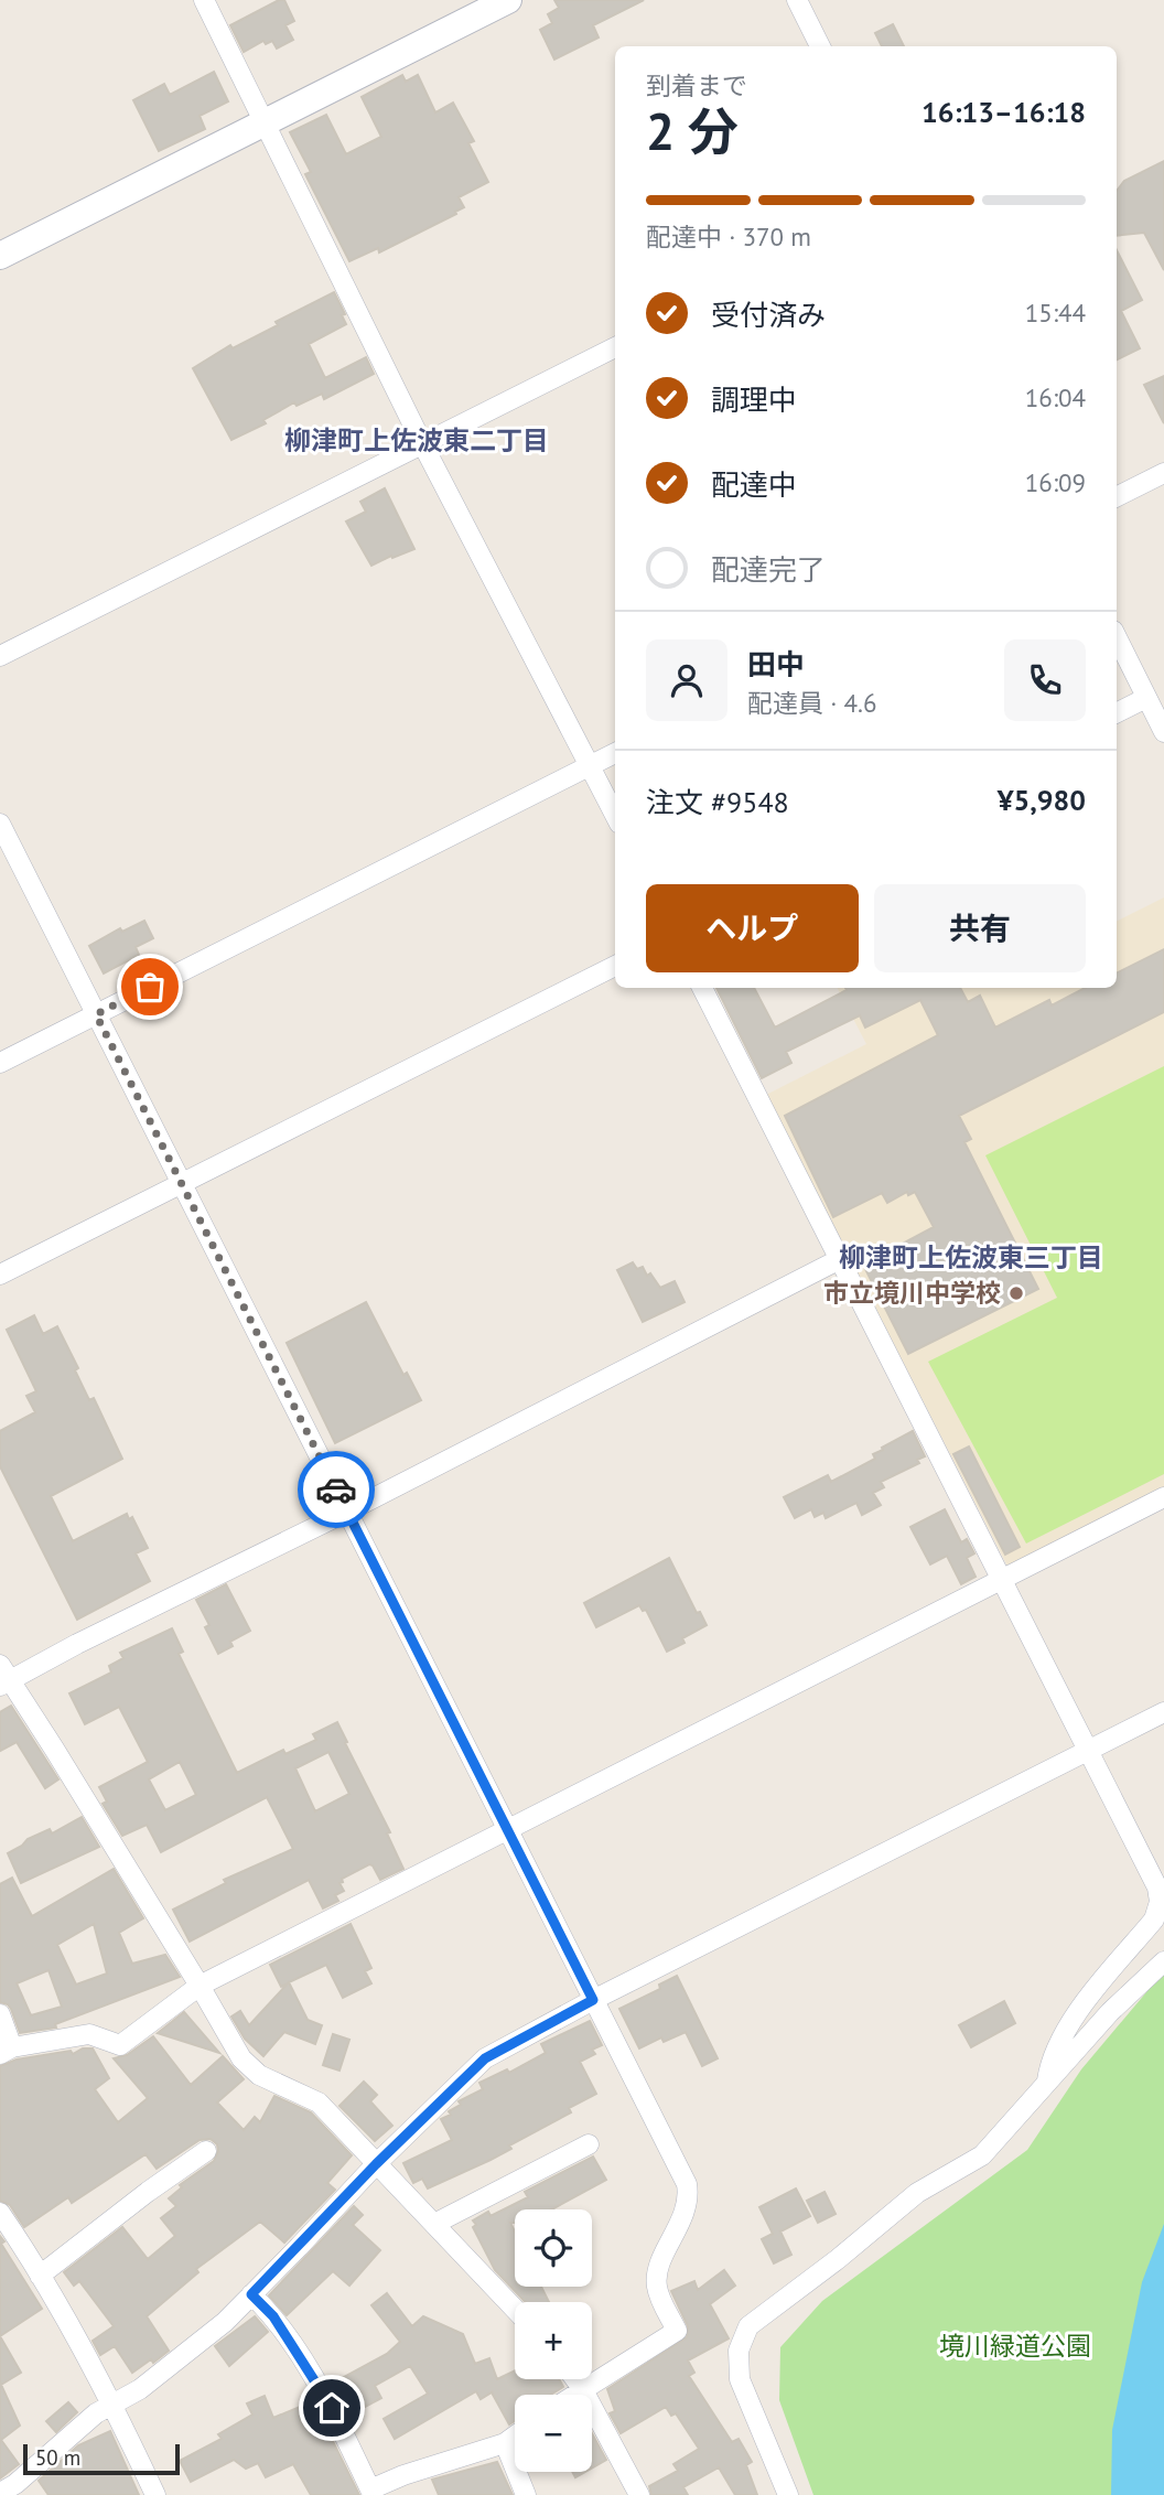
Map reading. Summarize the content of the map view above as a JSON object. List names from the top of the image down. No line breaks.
{"districts":["柳津町上佐波東二丁目","柳津町上佐波東三丁目"],"parks":["境川緑道公園"],"places":["市立境川中学校"],"scale_bar":"50 m","page":{"heading":["2 分","到着まで","16:13–16:18"],"panel":["田中","配達員 · 4.6","注文 #9548","¥5,980"],"bar":"配達中 · 370 m","list":[["受付済み","15:44"],["調理中","16:04"],["配達中","16:09"],"配達完了"],"buttons":["ヘルプ","共有"],"map_buttons":["+","−"],"scale":"50 m"}}
